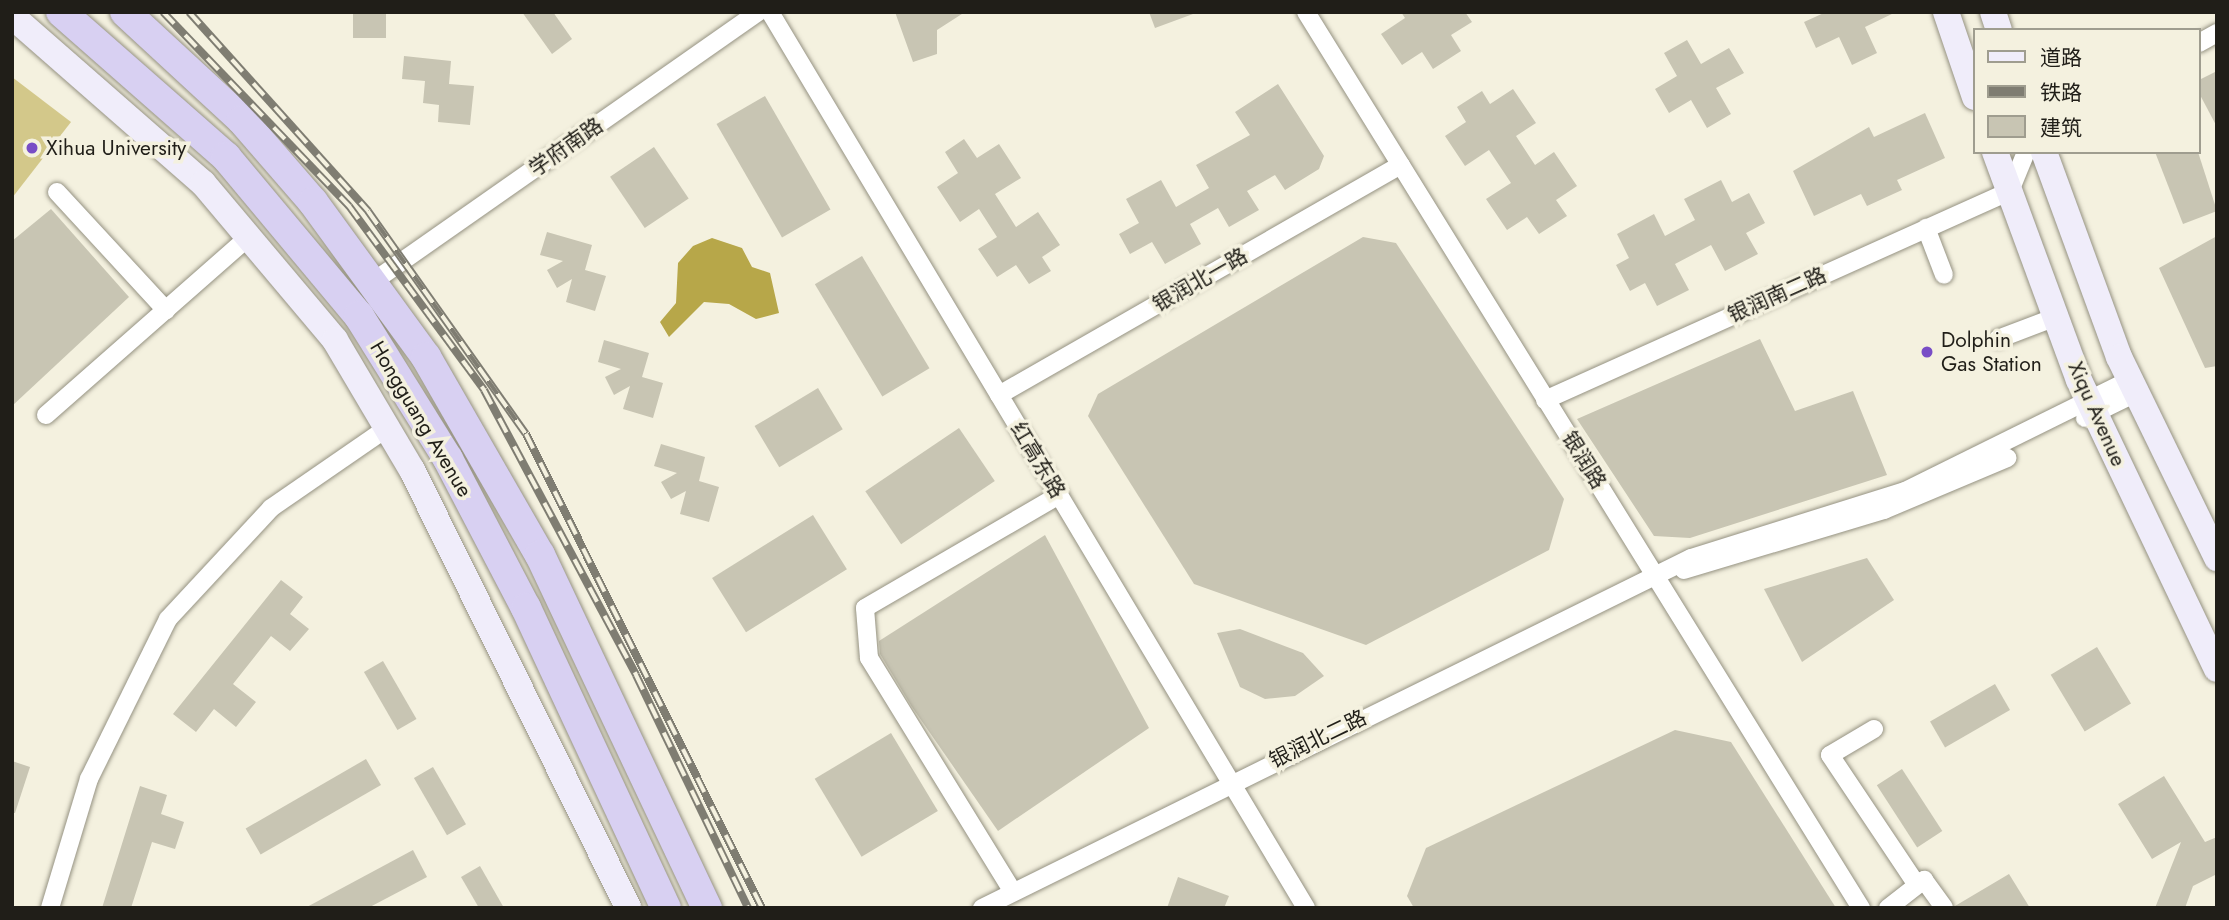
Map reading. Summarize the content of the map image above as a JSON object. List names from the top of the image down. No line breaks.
{"streets":{"highway":["Hongguang Avenue"],"main road":["Xiqu Avenue"],"street":["学府南路","银润北一路","银润南二路","红高东路","银润路","银润北二路"]},"crossings":[["学府南路","Hongguang Avenue"],["银润北一路","红高东路"],["银润北一路","银润路"],["银润南二路","Xiqu Avenue"],["银润南二路","银润路"],["Xiqu Avenue","银润北二路"],["红高东路","银润北二路"],["银润路","银润北二路"]],"places":["Xihua University","Dolphin Gas Station"],"legend":["道路","铁路","建筑"]}
